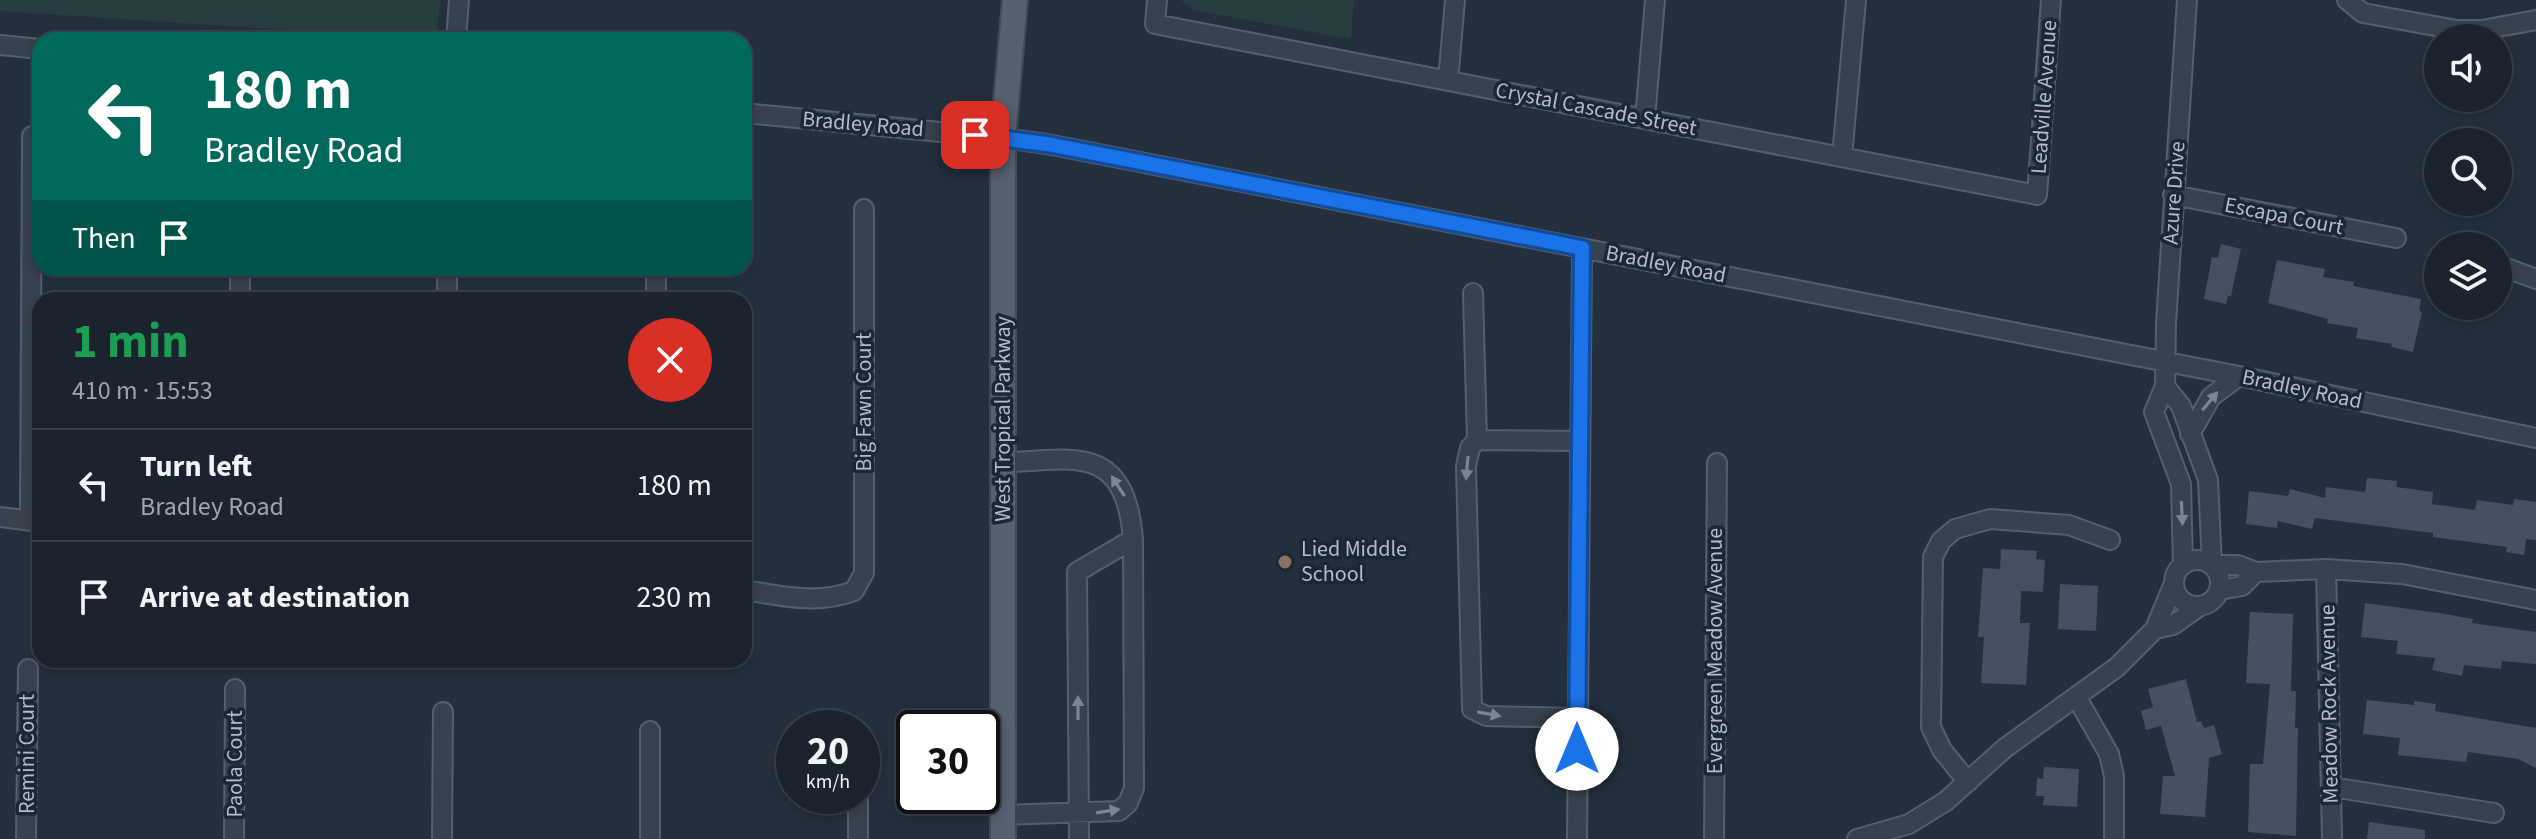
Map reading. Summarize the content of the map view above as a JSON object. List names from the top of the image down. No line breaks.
{"streets":{"main road":["West Tropical Parkway"],"street":["Leadville Avenue","Crystal Cascade Street","Bradley Road","Azure Drive","Escapa Court","Big Fawn Court","Evergreen Meadow Avenue","Meadow Rock Avenue","Remini Court","Paola Court"]},"crossings":[["Leadville Avenue","Crystal Cascade Street"],["Bradley Road","Azure Drive"],["Bradley Road","West Tropical Parkway"],["Azure Drive","Escapa Court"]],"places":["Lied Middle School"],"page":{"turn":["180 m","Bradley Road"],"then":"Then","heading":["1 min","410 m · 15:53"],"list":[{"name":"Turn left","note":"Bradley Road","value":"180 m"},{"name":"Arrive at destination","value":"230 m"}],"speed":"20 km/h","limit":"30"}}
